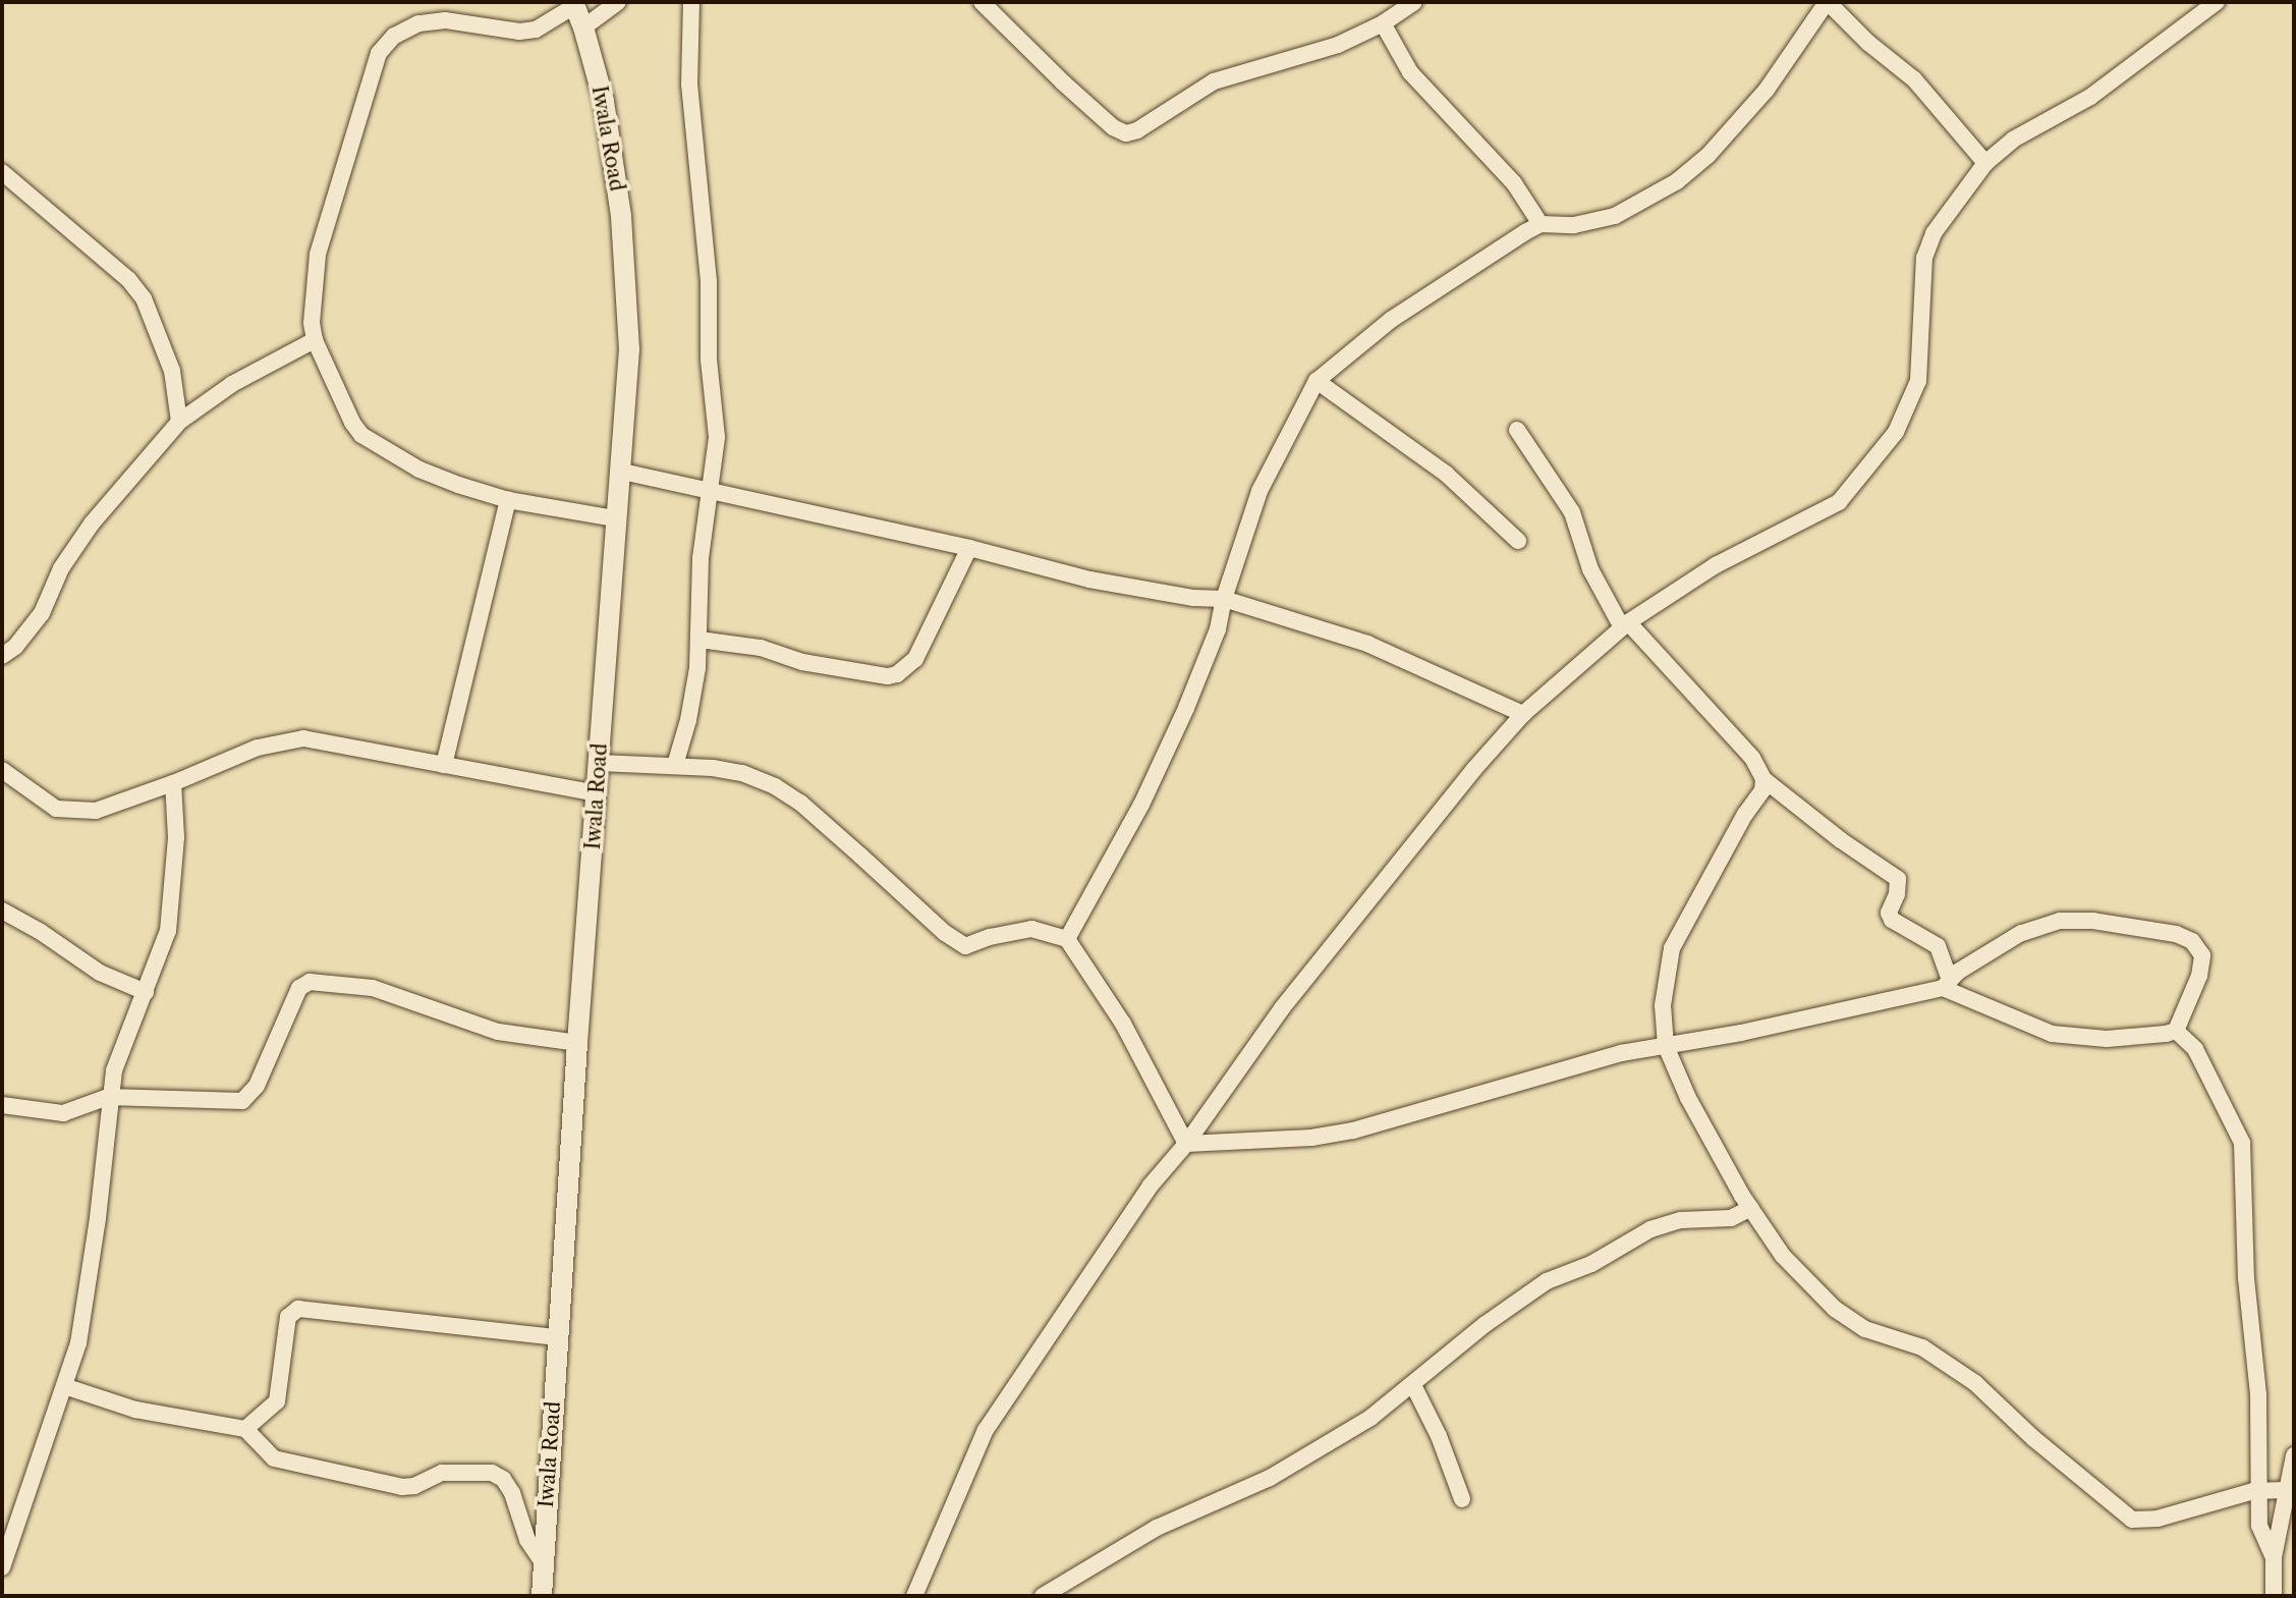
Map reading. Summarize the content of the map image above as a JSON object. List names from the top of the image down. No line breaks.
{"streets":{"street":["Iwala Road"]}}
